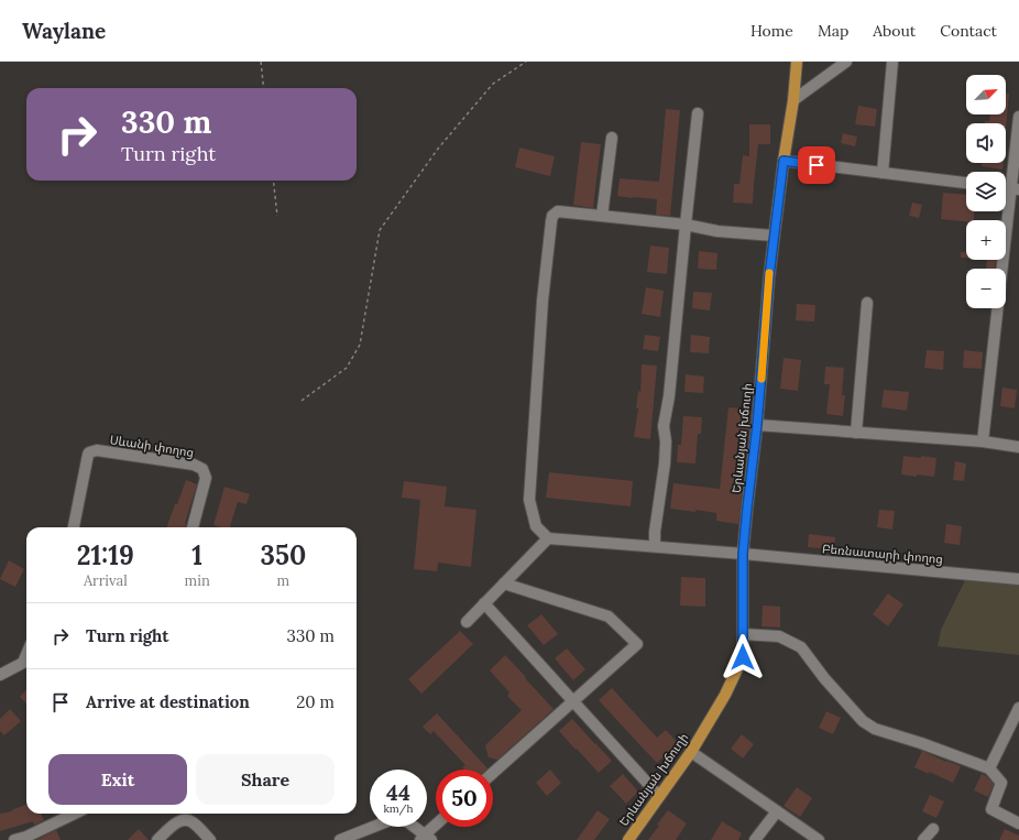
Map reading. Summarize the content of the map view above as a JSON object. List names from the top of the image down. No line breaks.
{"streets":{"main road":["Երևանյան խճուղի"],"street":["Սևանի փողոց","Բեռնատարի փողոց"]},"crossings":[["Երևանյան խճուղի","Բեռնատարի փողոց"]],"north":"top right","page":{"header":"Waylane","nav":["Home","Map","About","Contact"],"map_buttons":["+","−"],"turn":["330 m","Turn right"],"eta":["21:19","Arrival","1","min","350","m"],"list":[{"name":"Turn right","value":"330 m"},{"name":"Arrive at destination","value":"20 m"}],"buttons":["Exit","Share"],"speed":"44 km/h","limit":"50"}}
